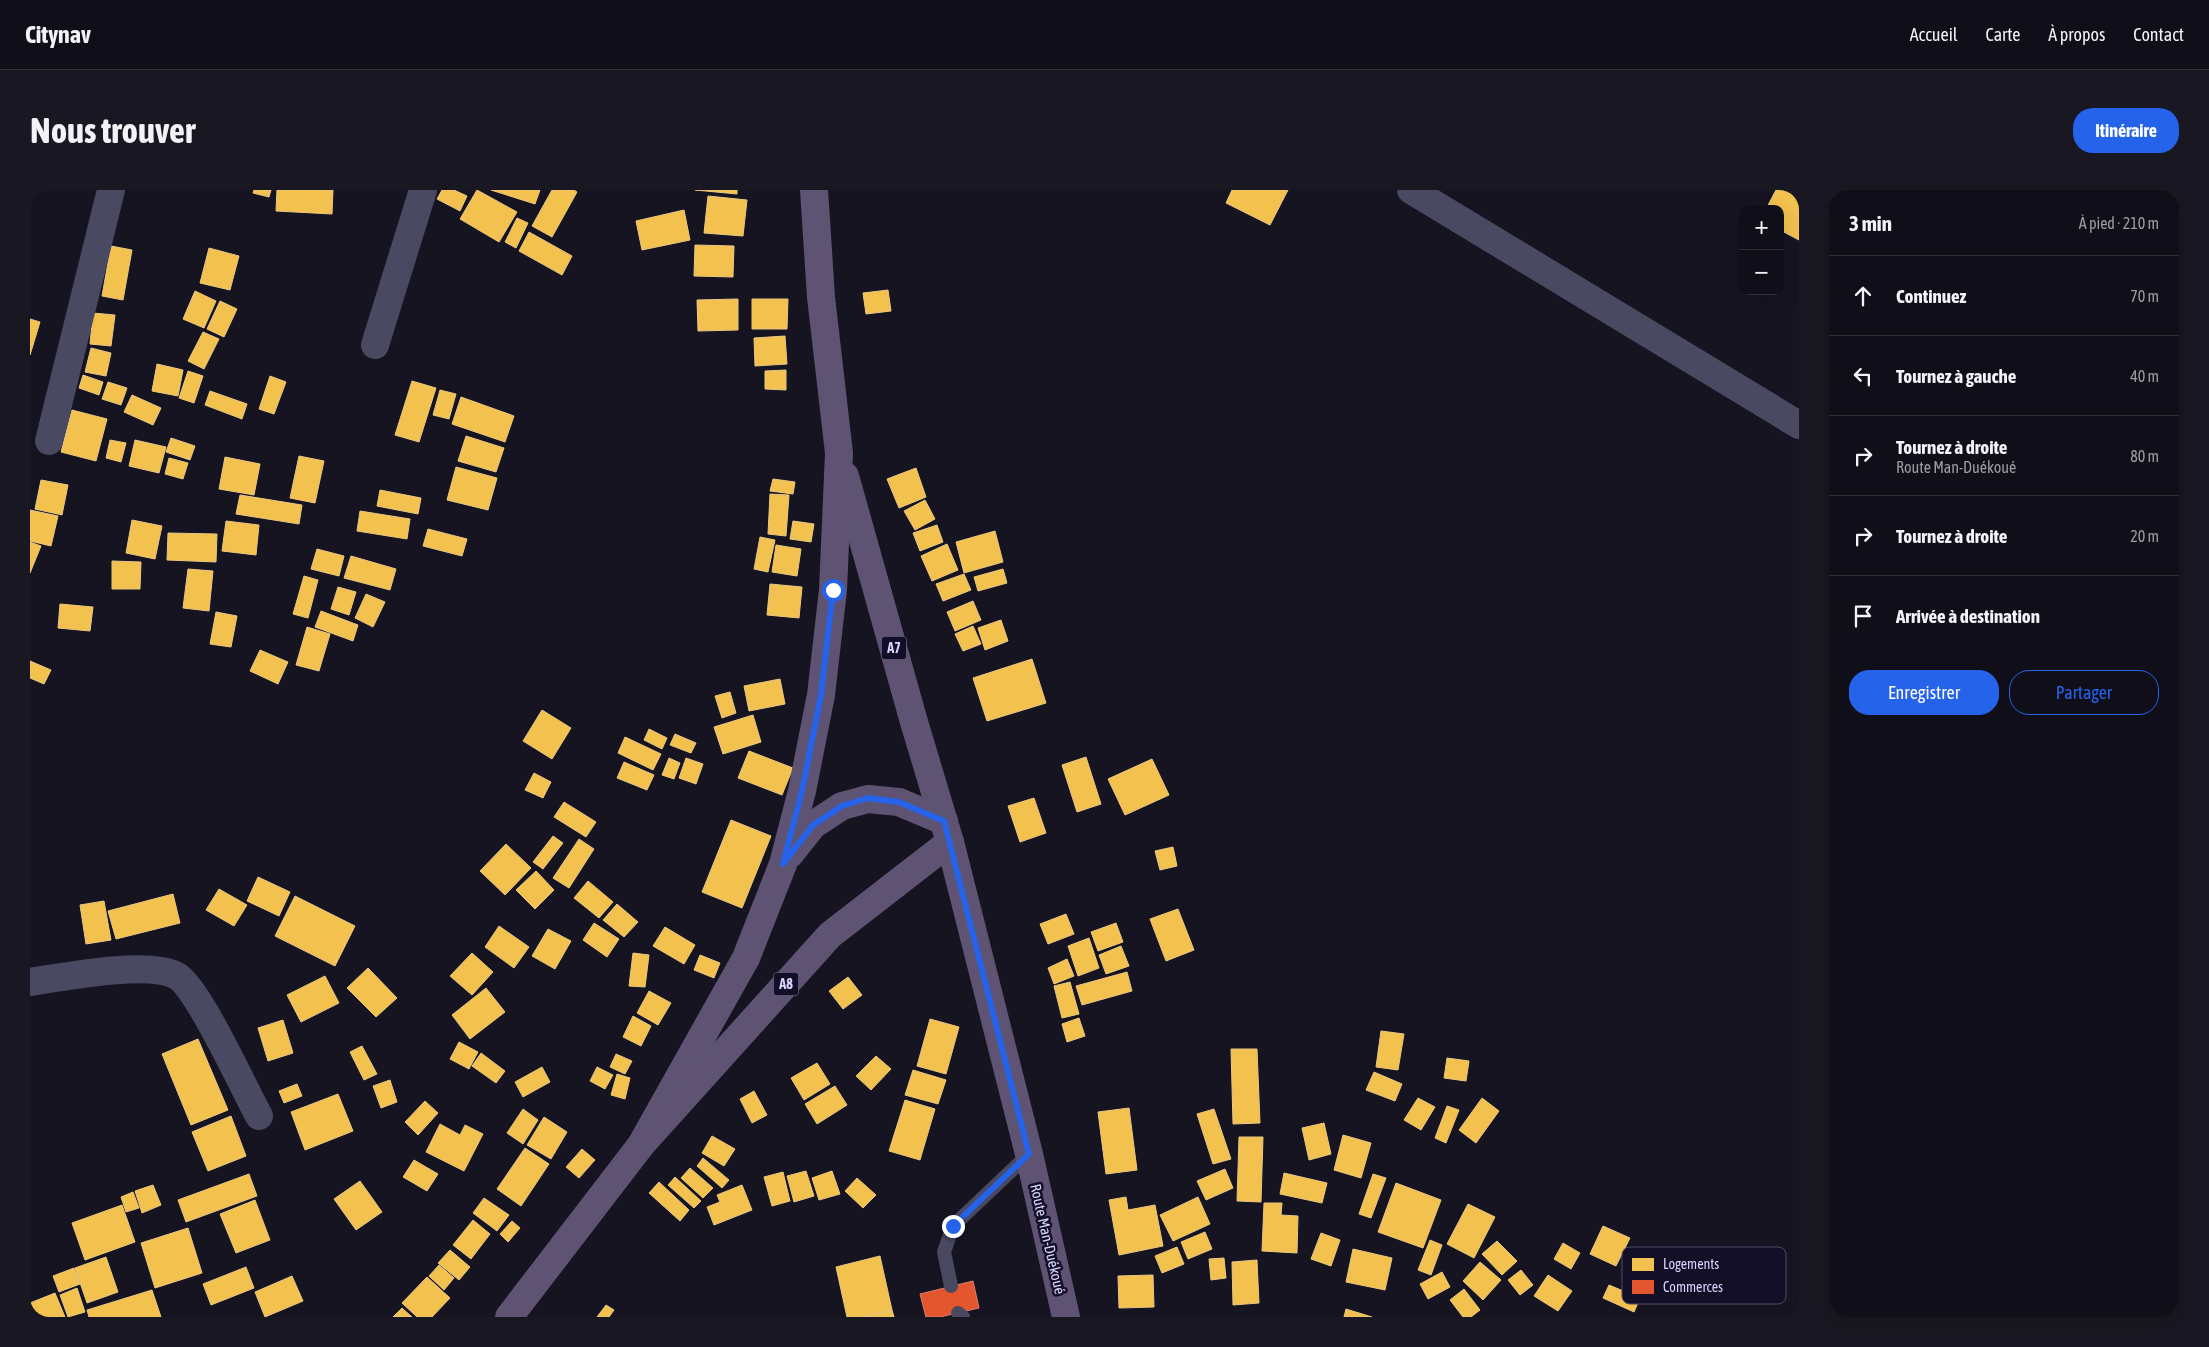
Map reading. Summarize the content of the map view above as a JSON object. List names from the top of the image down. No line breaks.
{"streets":{"main road":["A7","A8","Route Man-Duékoué"]},"crossings":[["A7","A8"],["A7","Route Man-Duékoué"],["A8","Route Man-Duékoué"]],"legend":["Logements","Commerces"],"page":{"header":"Citynav","nav":["Accueil","Carte","À propos","Contact"],"buttons":["Itinéraire",["Enregistrer","Partager"]],"title":"Nous trouver","heading":["3 min","À pied · 210 m"],"map_buttons":["+","−"],"list":[["Continuez","70 m"],["Tournez à gauche","40 m"],["Tournez à droite","Route Man-Duékoué","80 m"],["Tournez à droite","20 m"],"Arrivée à destination"]}}
